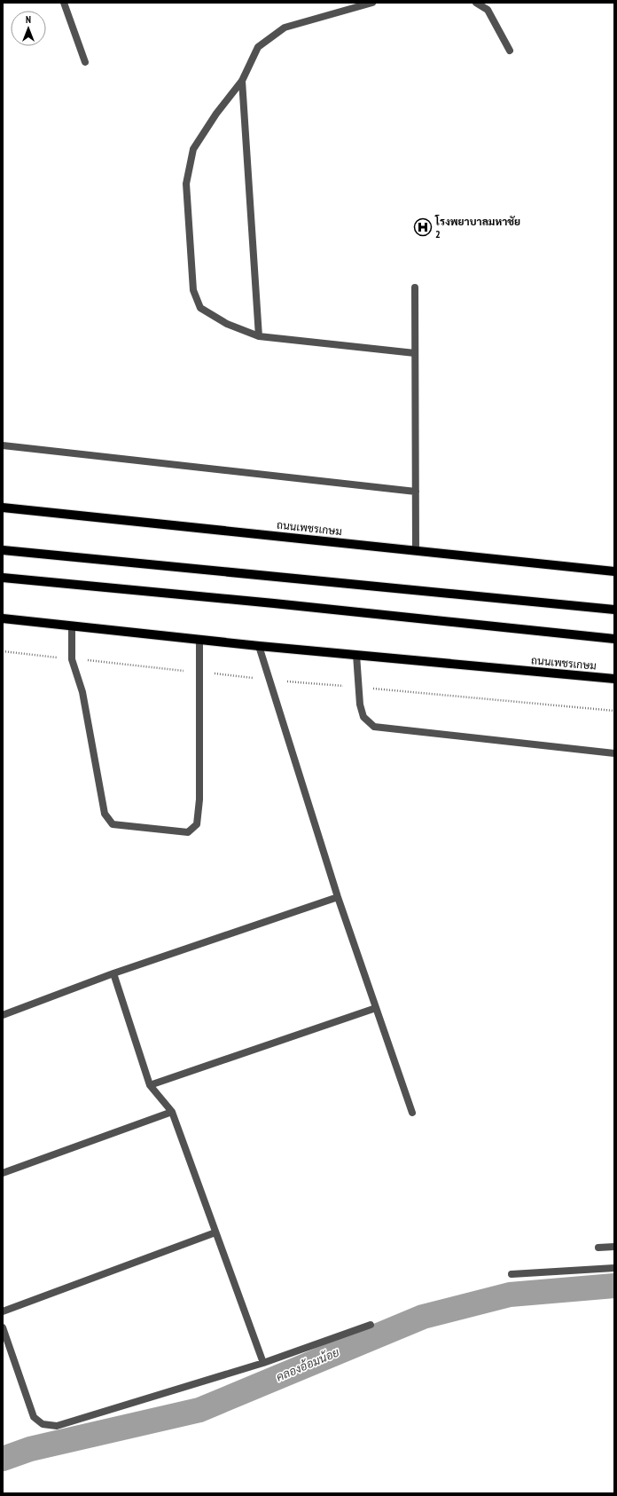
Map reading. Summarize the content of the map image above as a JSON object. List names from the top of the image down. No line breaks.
{"streets":{"main road":["ถนนเพชรเกษม"]},"water":["คลองอ้อมน้อย"],"places":{"hospital":["โรงพยาบาลมหาชัย 2"]},"north":"top"}
